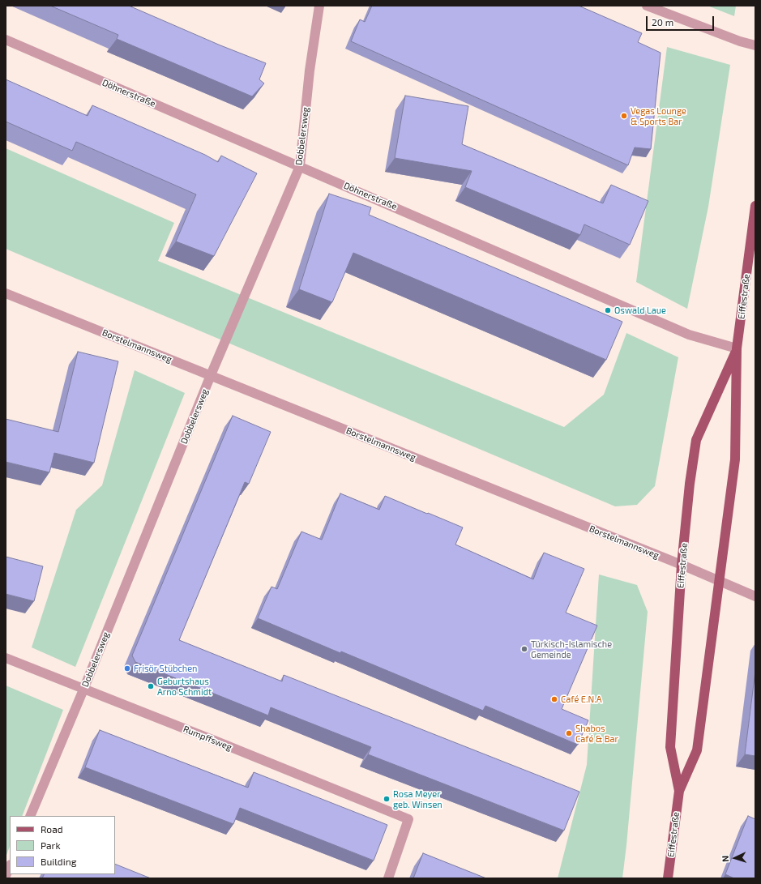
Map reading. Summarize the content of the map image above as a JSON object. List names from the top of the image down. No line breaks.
{"streets":{"main road":["Eiffestraße"],"street":["Döhnerstraße","Dobbelersweg","Borstelmannsweg","Rumpffsweg"]},"crossings":[["Döhnerstraße","Dobbelersweg"],["Döhnerstraße","Eiffestraße"],["Dobbelersweg","Borstelmannsweg"],["Dobbelersweg","Rumpffsweg"],["Eiffestraße","Borstelmannsweg"]],"places":["Vegas Lounge & Sports Bar","Oswald Laue","Türkisch-Islamische Gemeinde","Frisör Stübchen","Geburtshaus Arno Schmidt","Café E.N.A","Shabos Café & Bar","Rosa Meyer geb. Winsen"],"legend":["Road","Park","Building"],"scale_bar":"20 m","north":"left"}
